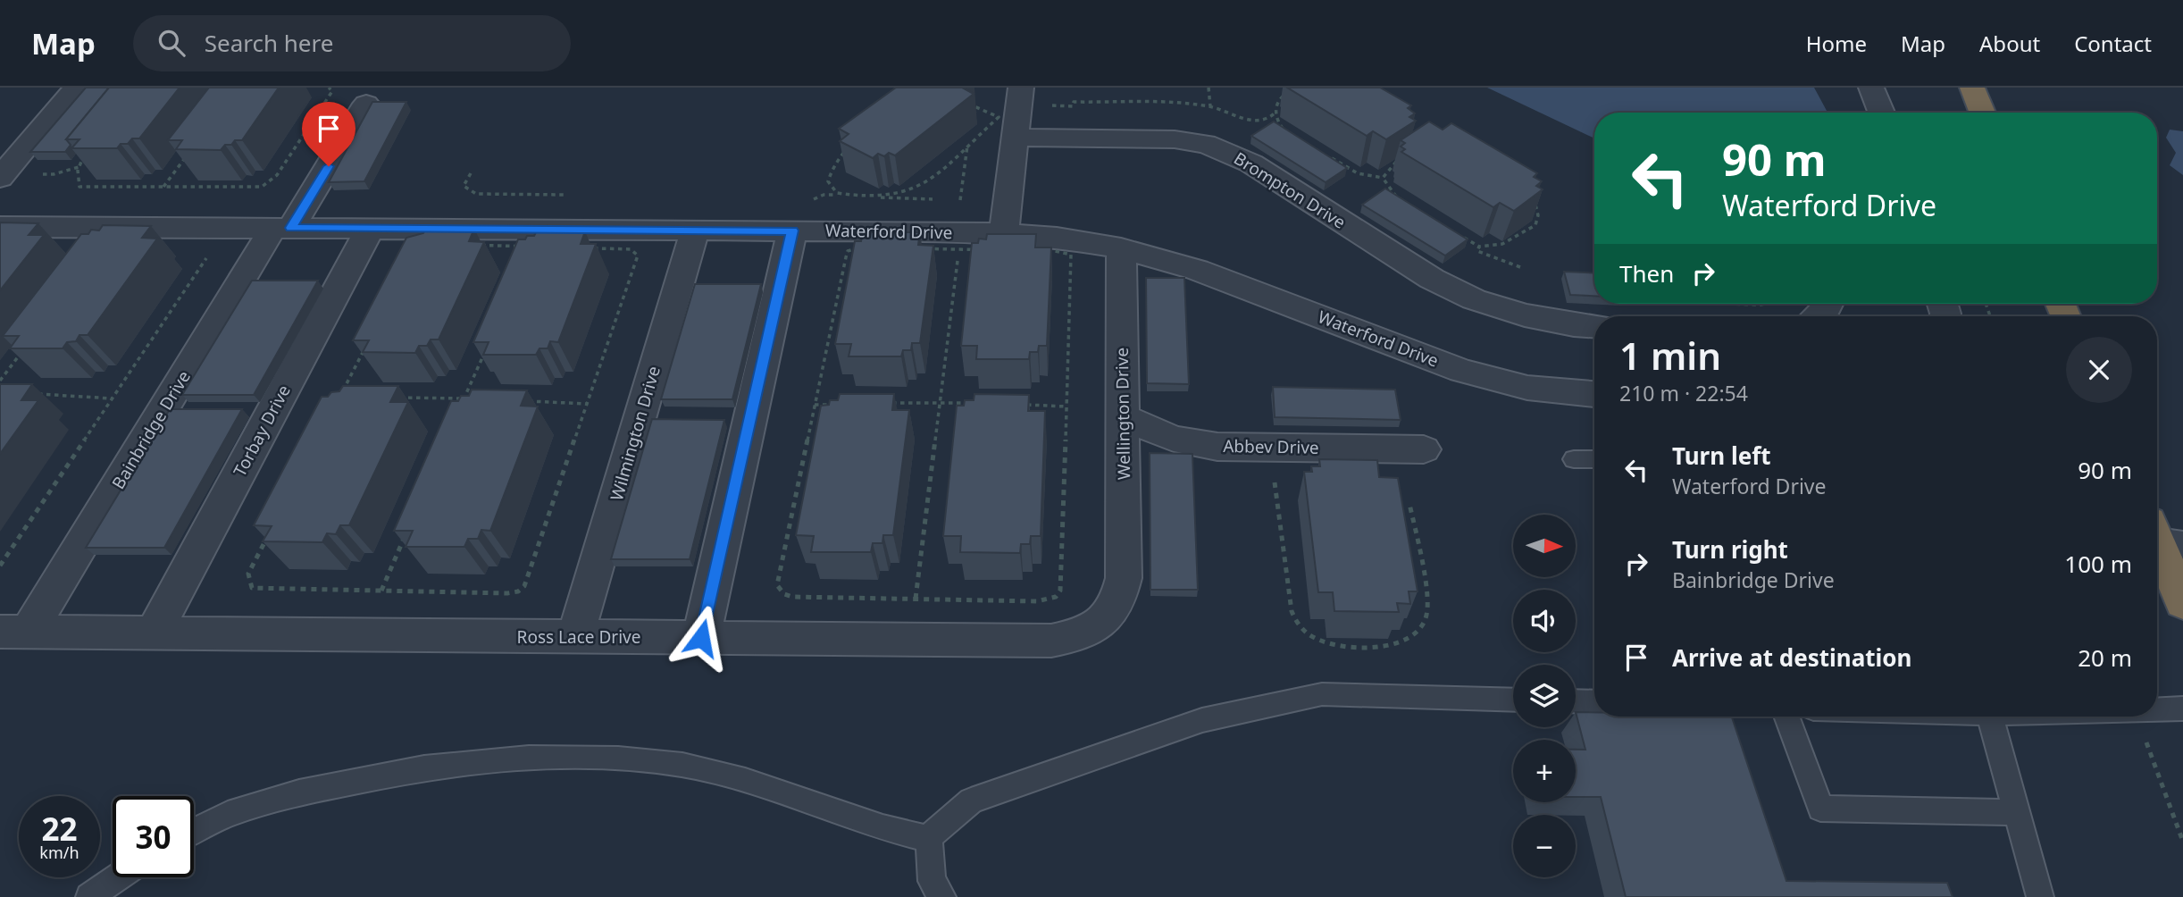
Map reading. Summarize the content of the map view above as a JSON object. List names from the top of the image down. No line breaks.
{"streets":{"street":["Brompton Drive","Waterford Drive","Wellington Drive","Bainbridge Drive","Torbay Drive","Wilmington Drive","Abbev Drive","Ross Lace Drive"]},"crossings":[["Waterford Drive","Wellington Drive"],["Waterford Drive","Bainbridge Drive"],["Waterford Drive","Torbay Drive"],["Waterford Drive","Wilmington Drive"],["Wellington Drive","Abbev Drive"],["Wellington Drive","Ross Lace Drive"],["Bainbridge Drive","Ross Lace Drive"],["Torbay Drive","Ross Lace Drive"],["Wilmington Drive","Ross Lace Drive"]],"north":"right","page":{"header":"Map","search":"Search here","nav":["Home","Map","About","Contact"],"turn":["90 m","Waterford Drive"],"then":"Then","heading":["1 min","210 m · 22:54"],"list":[{"name":"Turn left","note":"Waterford Drive","value":"90 m"},{"name":"Turn right","note":"Bainbridge Drive","value":"100 m"},{"name":"Arrive at destination","value":"20 m"}],"map_buttons":["+","−"],"speed":"22 km/h","limit":"30"}}
